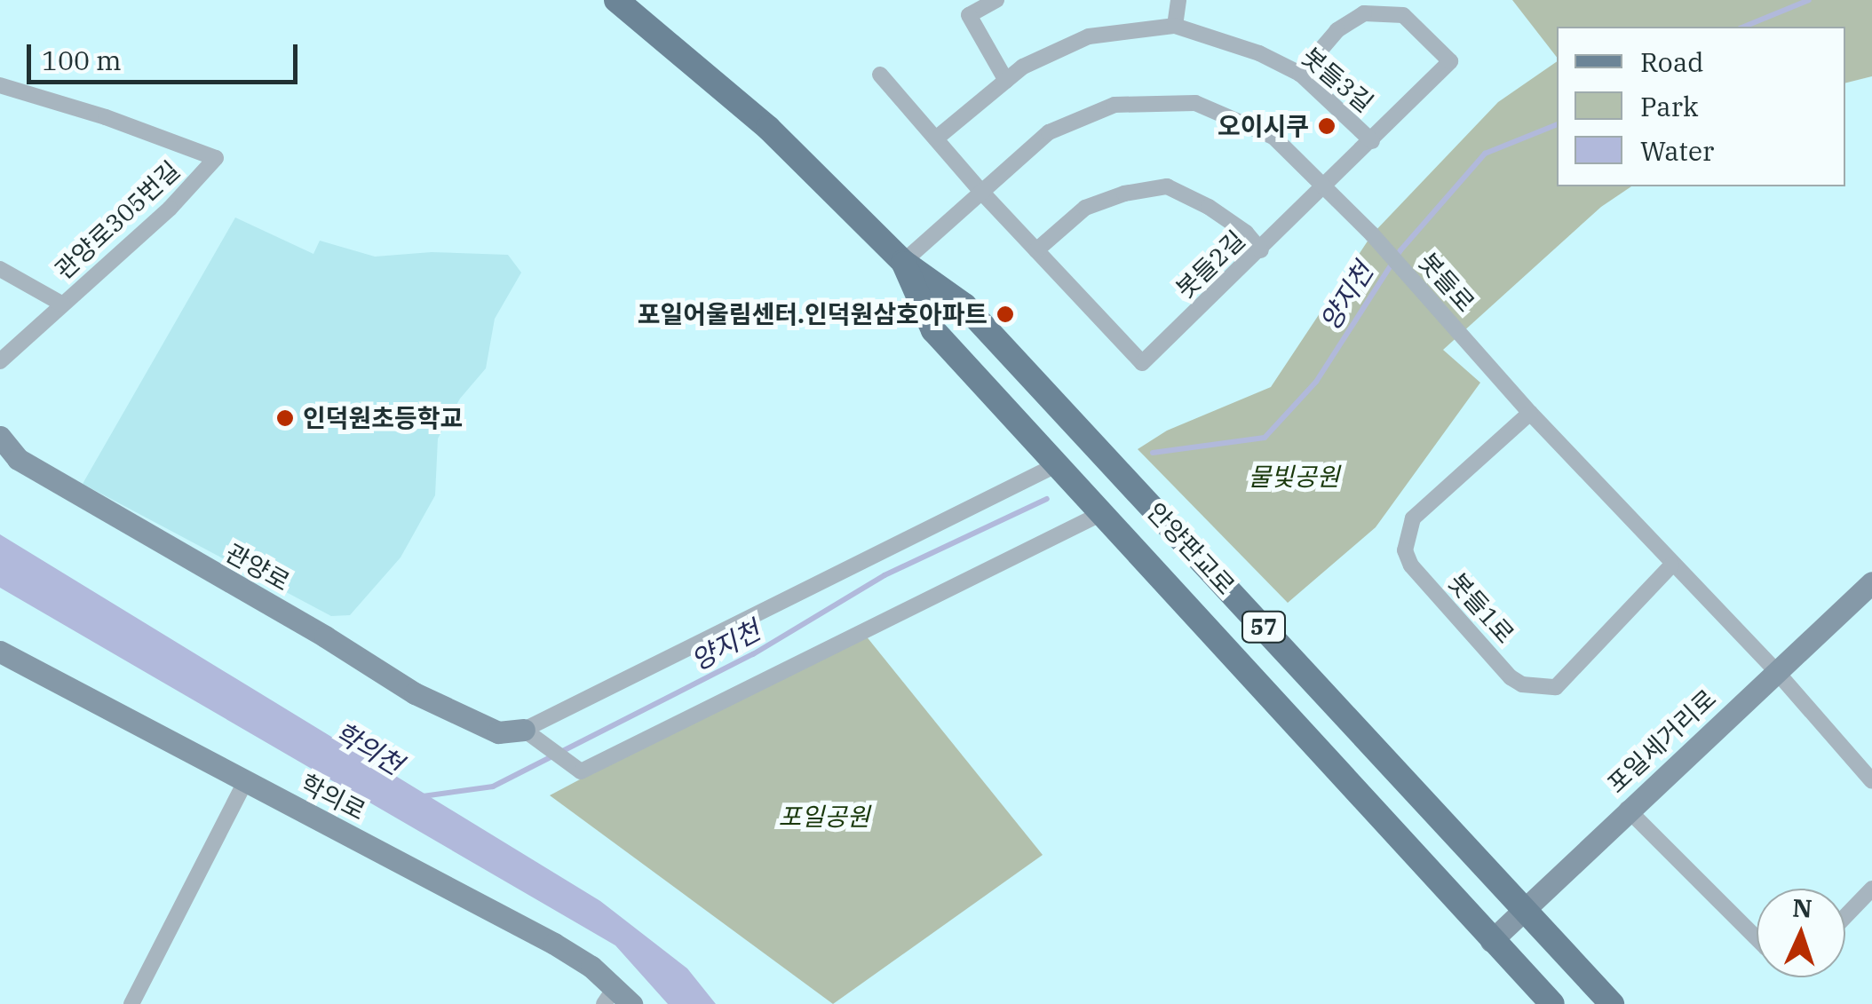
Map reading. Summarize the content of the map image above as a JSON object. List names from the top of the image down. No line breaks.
{"streets":{"main road":["안양판교로","57"],"street":["봇들3길","관양로305번길","봇들2길","봇들로","관양로","봇들1로","포일세거리로","학의로"]},"crossings":[["봇들3길","봇들2길"],["봇들2길","봇들로"],["봇들로","안양판교로"],["봇들로","봇들1로"],["봇들로","포일세거리로"],["안양판교로","포일세거리로"]],"water":["양지천","학의천"],"parks":["물빛공원","포일공원"],"places":["오이시쿠","포일어울림센터.인덕원삼호아파트","인덕원초등학교"],"legend":["Road","Park","Water"],"scale_bar":"100 m","north":"top"}
